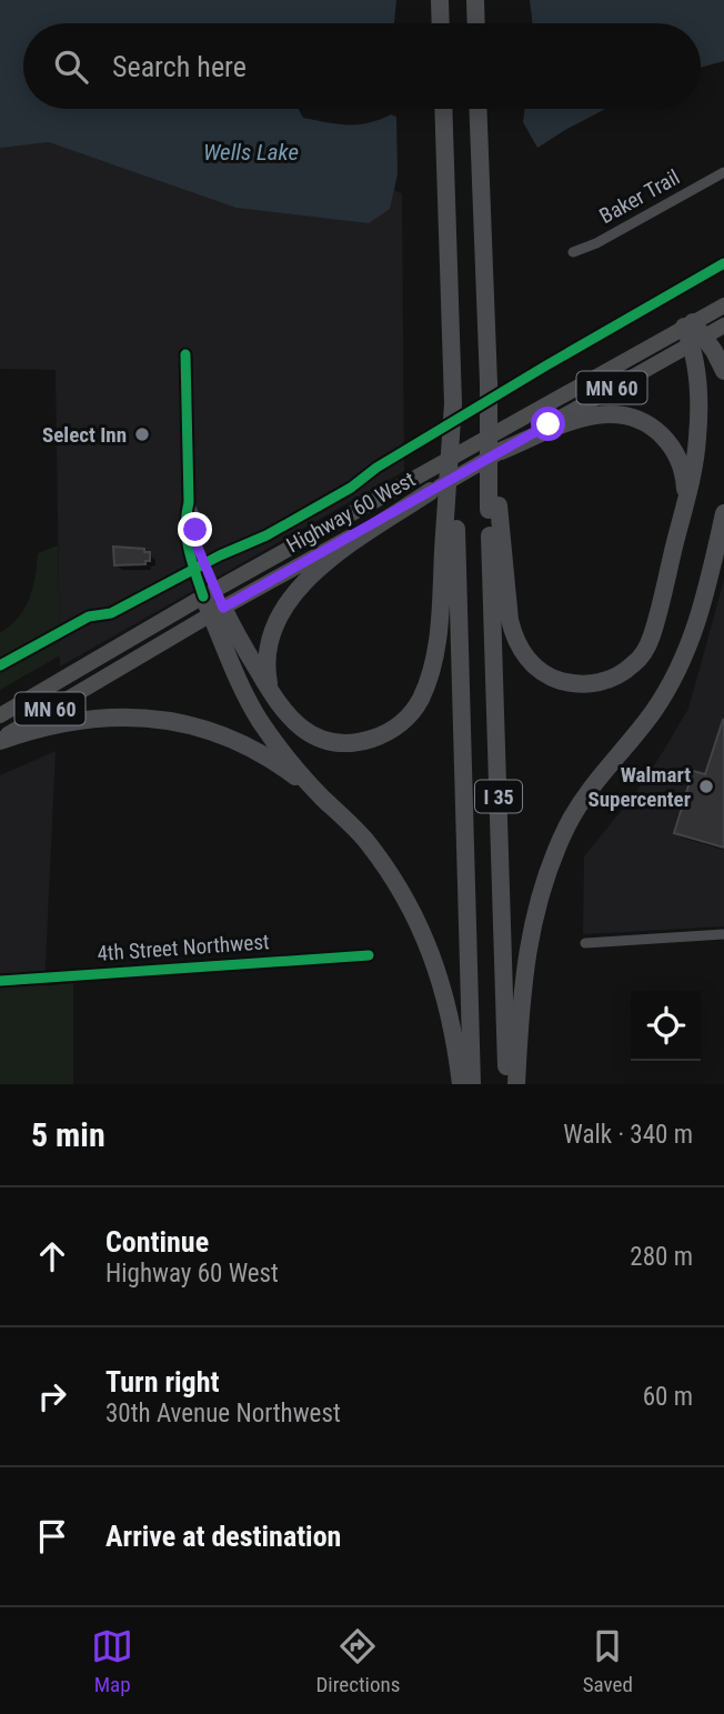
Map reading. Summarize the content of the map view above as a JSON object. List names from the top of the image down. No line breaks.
{"streets":{"highway":["I 35"],"main road":["MN 60","Highway 60 West"],"street":["Baker Trail","4th Street Northwest"]},"water":["Wells Lake"],"places":["Select Inn","Walmart Supercenter"],"page":{"search":"Search here","heading":["5 min","Walk · 340 m"],"list":[["Continue","Highway 60 West","280 m"],["Turn right","30th Avenue Northwest","60 m"],"Arrive at destination"],"nav":["Map","Directions","Saved"]}}
